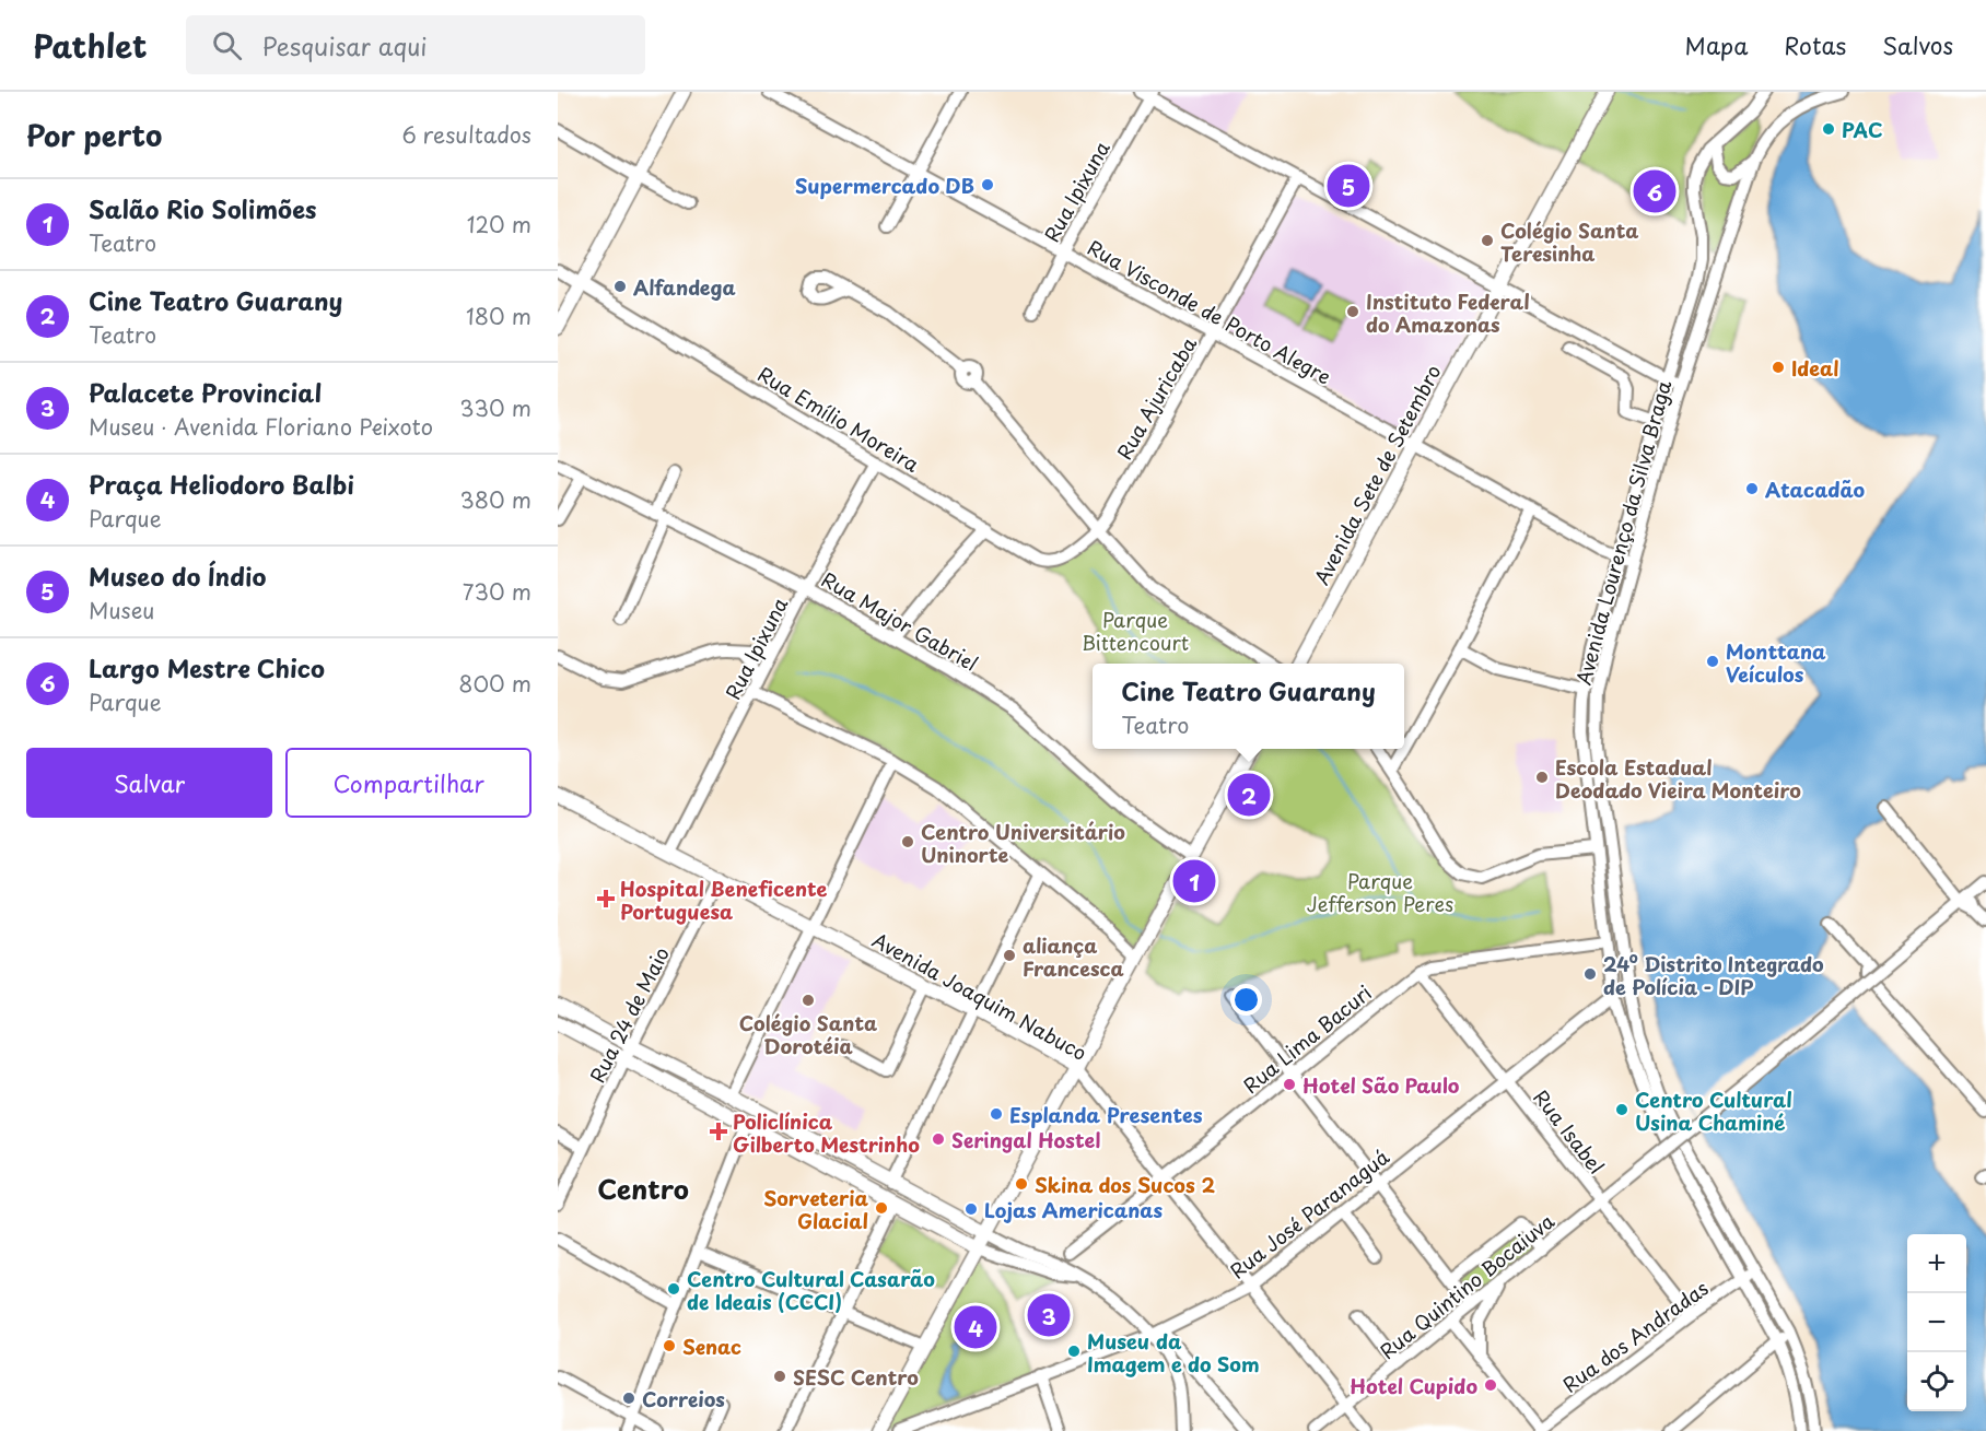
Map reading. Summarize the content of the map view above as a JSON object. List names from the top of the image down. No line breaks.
{"streets":{"main road":["Avenida Sete de Setembro","Avenida Joaquim Nabuco"],"street":["Rua Ipixuna","Rua Visconde de Porto Alegre","Rua Ajuricaba","Rua Emílio Moreira","Avenida Lourenço da Silva Braga","Rua Major Gabriel","Rua 24 de Maio","Rua Lima Bacuri","Rua Isabel","Rua José Paranaguá","Rua Quintino Bocaiuva","Rua dos Andradas"]},"crossings":[["Rua Ipixuna","Rua Visconde de Porto Alegre"],["Rua Ipixuna","Rua Emílio Moreira"],["Rua Ipixuna","Rua Major Gabriel"],["Rua Ipixuna","Avenida Joaquim Nabuco"],["Rua Visconde de Porto Alegre","Rua Ajuricaba"],["Rua Visconde de Porto Alegre","Avenida Sete de Setembro"],["Rua Visconde de Porto Alegre","Avenida Lourenço da Silva Braga"],["Rua Ajuricaba","Rua Emílio Moreira"],["Avenida Lourenço da Silva Braga","Rua Lima Bacuri"],["Avenida Lourenço da Silva Braga","Rua José Paranaguá"],["Avenida Lourenço da Silva Braga","Rua dos Andradas"],["Avenida Joaquim Nabuco","Rua 24 de Maio"],["Avenida Joaquim Nabuco","Rua Lima Bacuri"],["Avenida Joaquim Nabuco","Rua José Paranaguá"],["Avenida Joaquim Nabuco","Rua Quintino Bocaiuva"],["Rua Lima Bacuri","Rua Isabel"],["Rua Isabel","Rua José Paranaguá"],["Rua Isabel","Rua Quintino Bocaiuva"],["Rua Isabel","Rua dos Andradas"]],"districts":["Centro"],"parks":["Parque Bittencourt","Parque Jefferson Peres"],"places":{"other":["PAC","Supermercado DB","Colégio Santa Teresinha","Alfandega","Instituto Federal do Amazonas","Ideal","Atacadão","Monttana Veículos","Escola Estadual Deodado Vieira Monteiro","Centro Universitário Uninorte","aliança Francesca","24º Distrito Integrado de Polícia - DIP","Colégio Santa Dorotéia","Hotel São Paulo","Centro Cultural Usina Chaminé","Esplanda Presentes","Seringal Hostel","Skina dos Sucos 2","Sorveteria Glacial","Lojas Americanas","Centro Cultural Casarão de Ideais (CCCI)","Senac","Museu da Imagem e do Som","SESC Centro","Hotel Cupido","Correios"],"health":["Hospital Beneficente Portuguesa","Policlínica Gilberto Mestrinho"]},"page":{"header":"Pathlet","search":"Pesquisar aqui","nav":["Mapa","Rotas","Salvos"],"heading":["Por perto","6 resultados"],"pins":["5","6","2","1","3","4"],"list":[{"mark":"1","name":"Salão Rio Solimões","note":"Teatro","value":"120 m"},{"mark":"2","name":"Cine Teatro Guarany","note":"Teatro","value":"180 m"},{"mark":"3","name":"Palacete Provincial","note":"Museu · Avenida Floriano Peixoto","value":"330 m"},{"mark":"4","name":"Praça Heliodoro Balbi","note":"Parque","value":"380 m"},{"mark":"5","name":"Museo do Índio","note":"Museu","value":"730 m"},{"mark":"6","name":"Largo Mestre Chico","note":"Parque","value":"800 m"}],"popup":["Cine Teatro Guarany","Teatro"],"buttons":["Salvar","Compartilhar"],"map_buttons":["+","−"]}}
